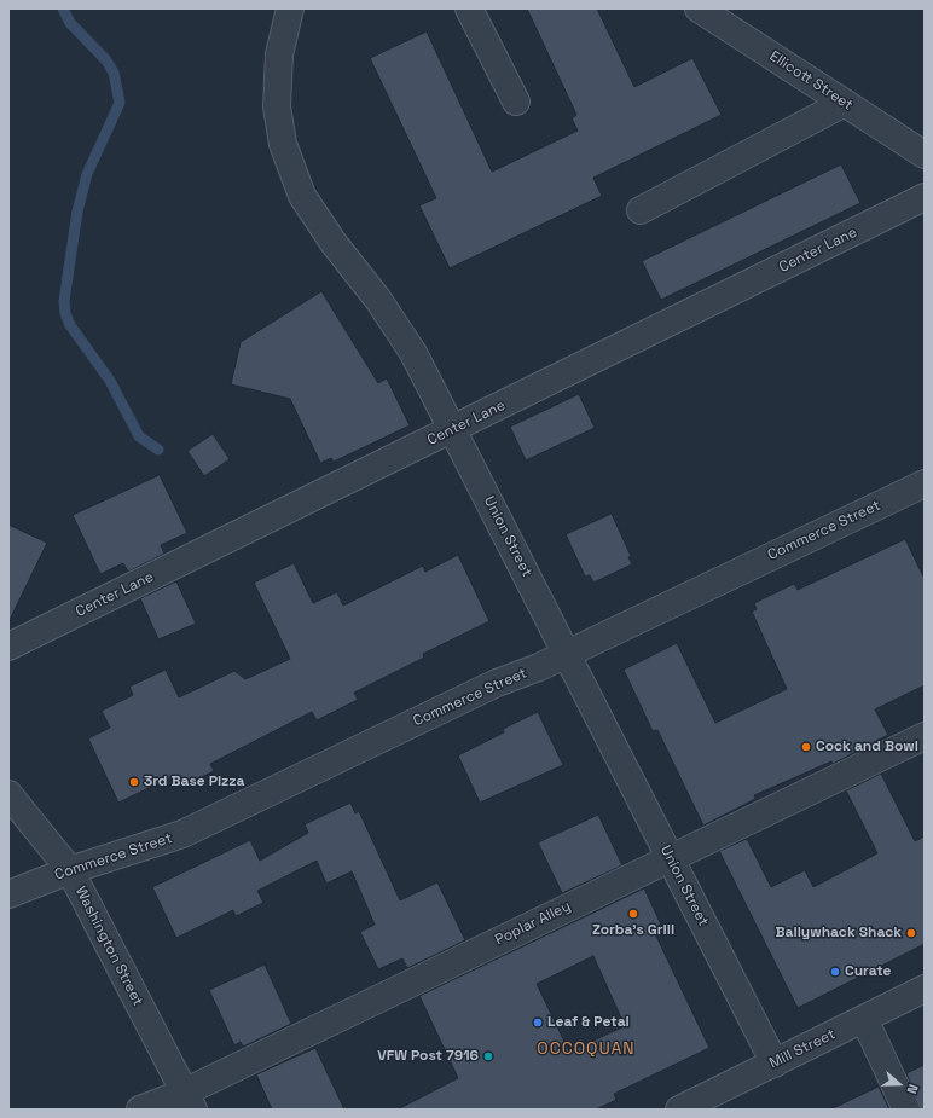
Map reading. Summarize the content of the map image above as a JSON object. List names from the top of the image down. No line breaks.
{"streets":{"street":["Ellicott Street","Center Lane","Commerce Street","Union Street","Poplar Alley","Washington Street","Mill Street"]},"crossings":[["Center Lane","Union Street"],["Commerce Street","Union Street"],["Commerce Street","Washington Street"],["Union Street","Poplar Alley"],["Union Street","Mill Street"],["Poplar Alley","Washington Street"]],"districts":["OCCOQUAN"],"places":["Cock and Bowl","3rd Base Pizza","Zorba's Grill","Ballywhack Shack","Curate","Leaf & Petal","VFW Post 7916"],"north":"right"}
